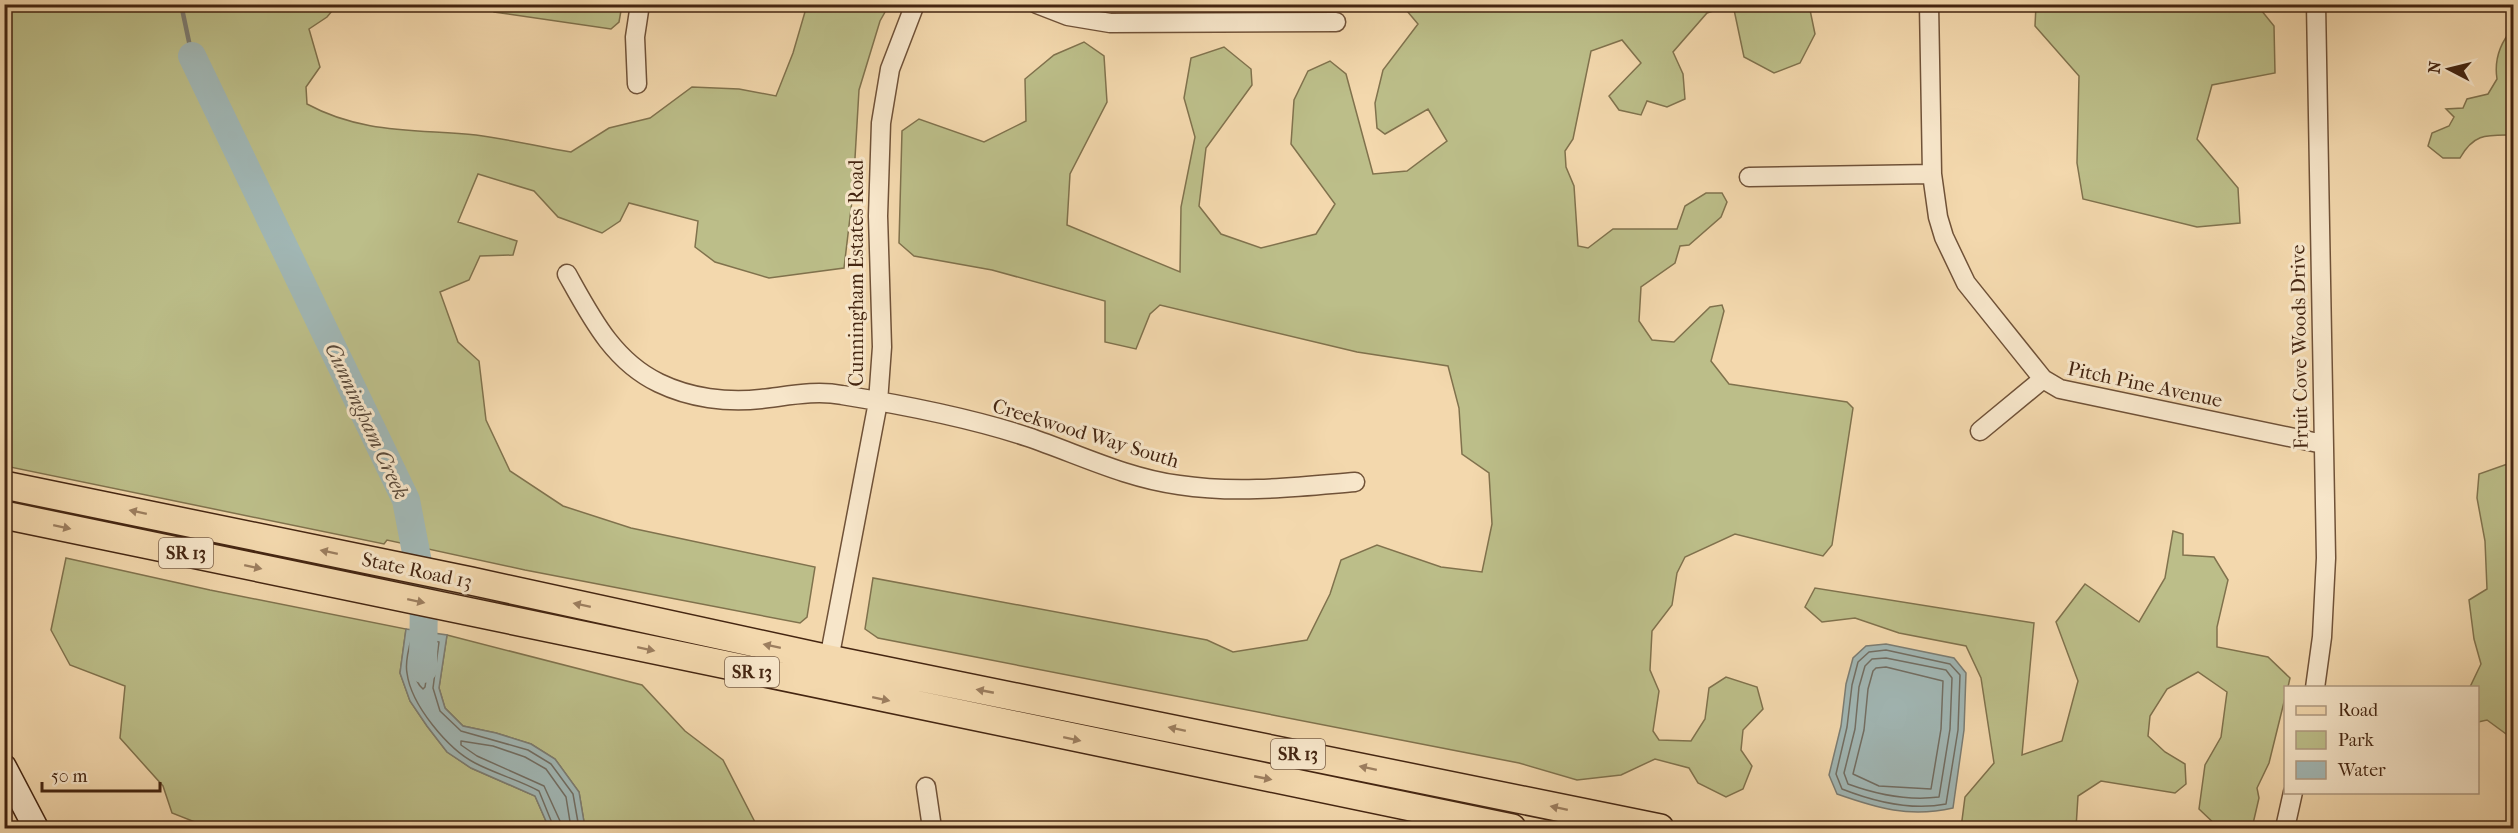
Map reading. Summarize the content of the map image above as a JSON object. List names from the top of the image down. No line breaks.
{"streets":{"main road":["SR 13","State Road 13"],"street":["Cunningham Estates Road","Fruit Cove Woods Drive","Pitch Pine Avenue","Creekwood Way South"]},"crossings":[["Cunningham Estates Road","Creekwood Way South"],["Cunningham Estates Road","SR 13"],["Cunningham Estates Road","State Road 13"],["Fruit Cove Woods Drive","Pitch Pine Avenue"],["SR 13","State Road 13"]],"water":["Cunningham Creek"],"legend":["Road","Park","Water"],"scale_bar":"50 m","north":"left"}
